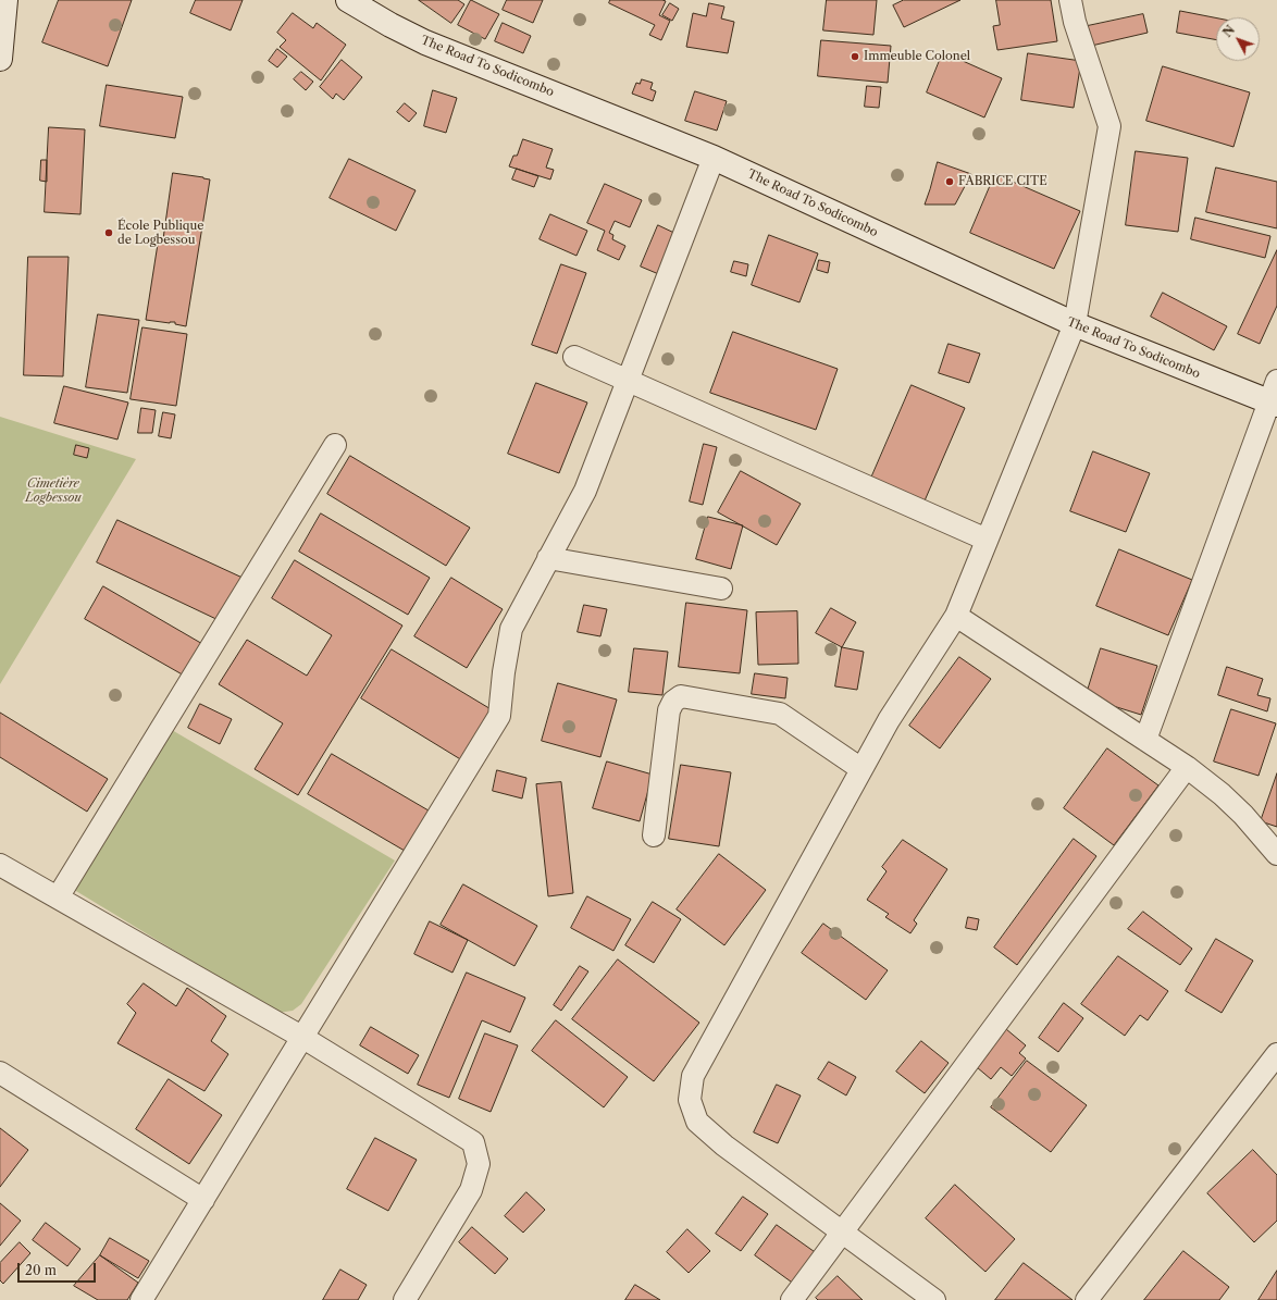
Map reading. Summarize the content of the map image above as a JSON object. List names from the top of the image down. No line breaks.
{"streets":{"main road":["The Road To Sodicombo"]},"parks":["Cimetière Logbessou"],"places":["Immeuble Colonel","FABRICE CITE","École Publique de Logbessou"],"scale_bar":"20 m","north":"top left"}
